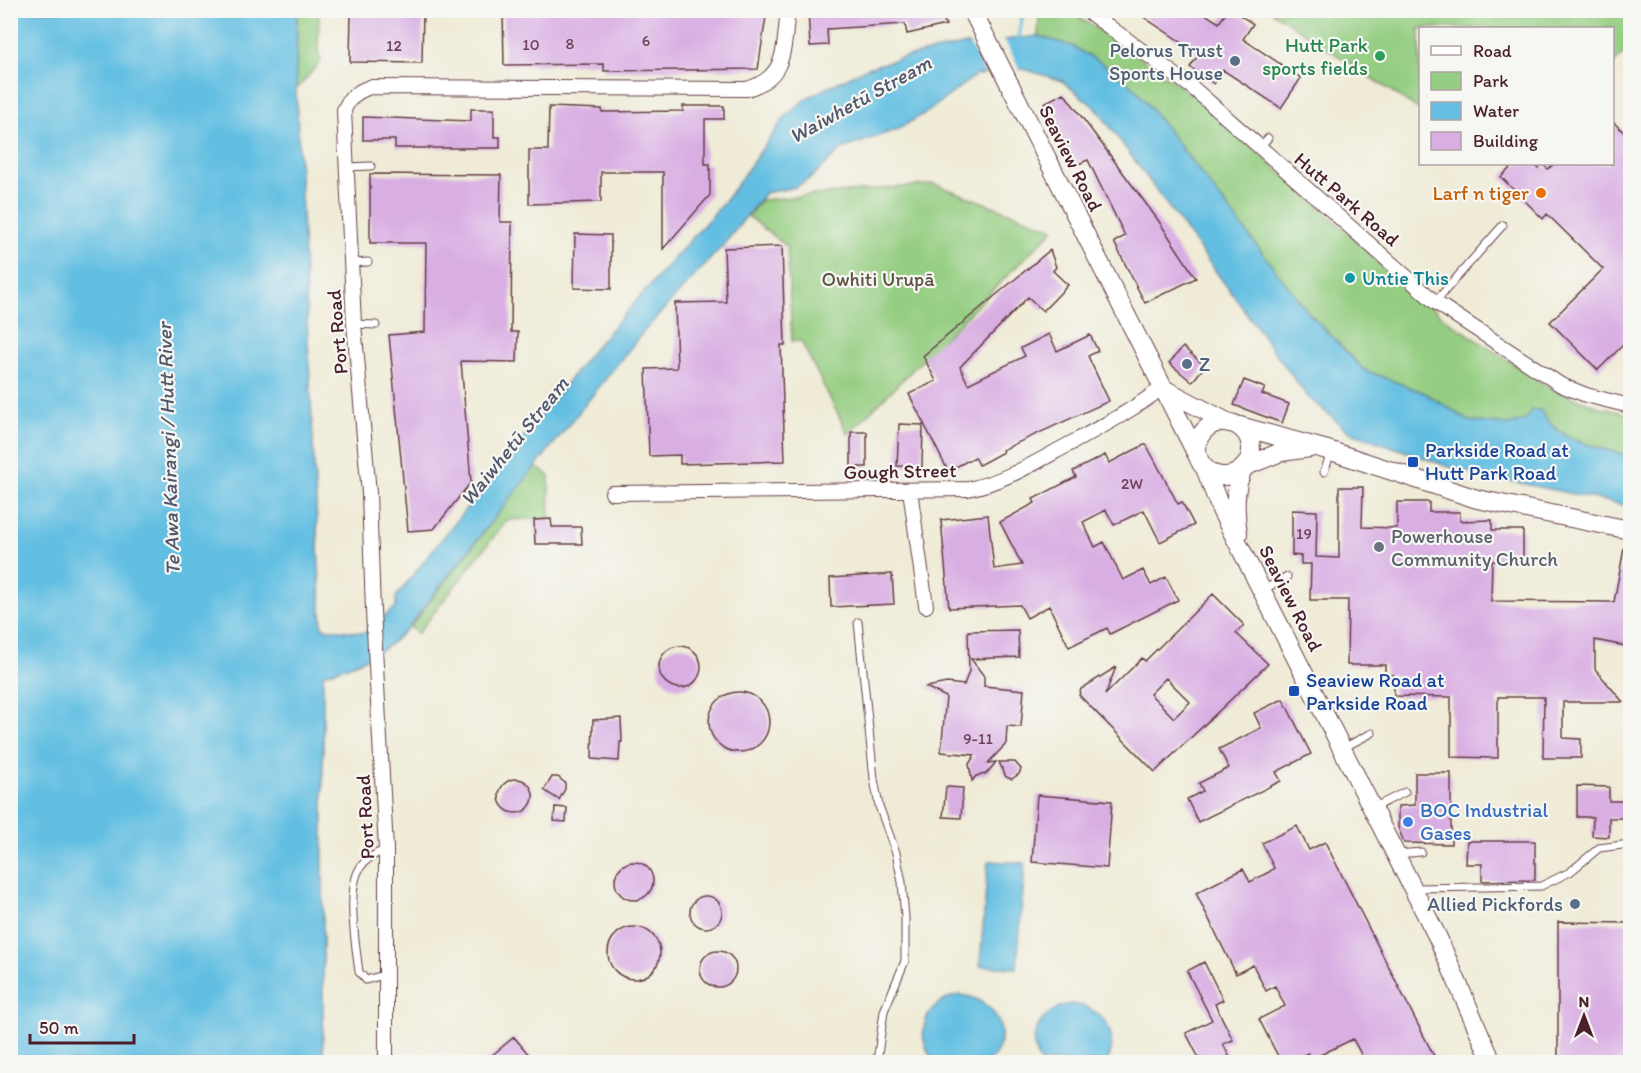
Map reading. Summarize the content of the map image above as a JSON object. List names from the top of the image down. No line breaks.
{"streets":{"main road":["Seaview Road"],"street":["Hutt Park Road","Port Road","Gough Street"]},"crossings":[["Seaview Road","Gough Street"]],"water":["Waiwhetū Stream","Te Awa Kairangi / Hutt River"],"parks":["Owhiti Urupā"],"places":{"other":["Hutt Park sports fields","Pelorus Trust Sports House","Larf n tiger","Untie This","Z","Powerhouse Community Church","BOC Industrial Gases","Allied Pickfords"],"transit":["Parkside Road at Hutt Park Road","Seaview Road at Parkside Road"]},"house_numbers":["6","8","10","12","2W","19","9-11"],"legend":["Road","Park","Water","Building"],"scale_bar":"50 m","north":"top"}
